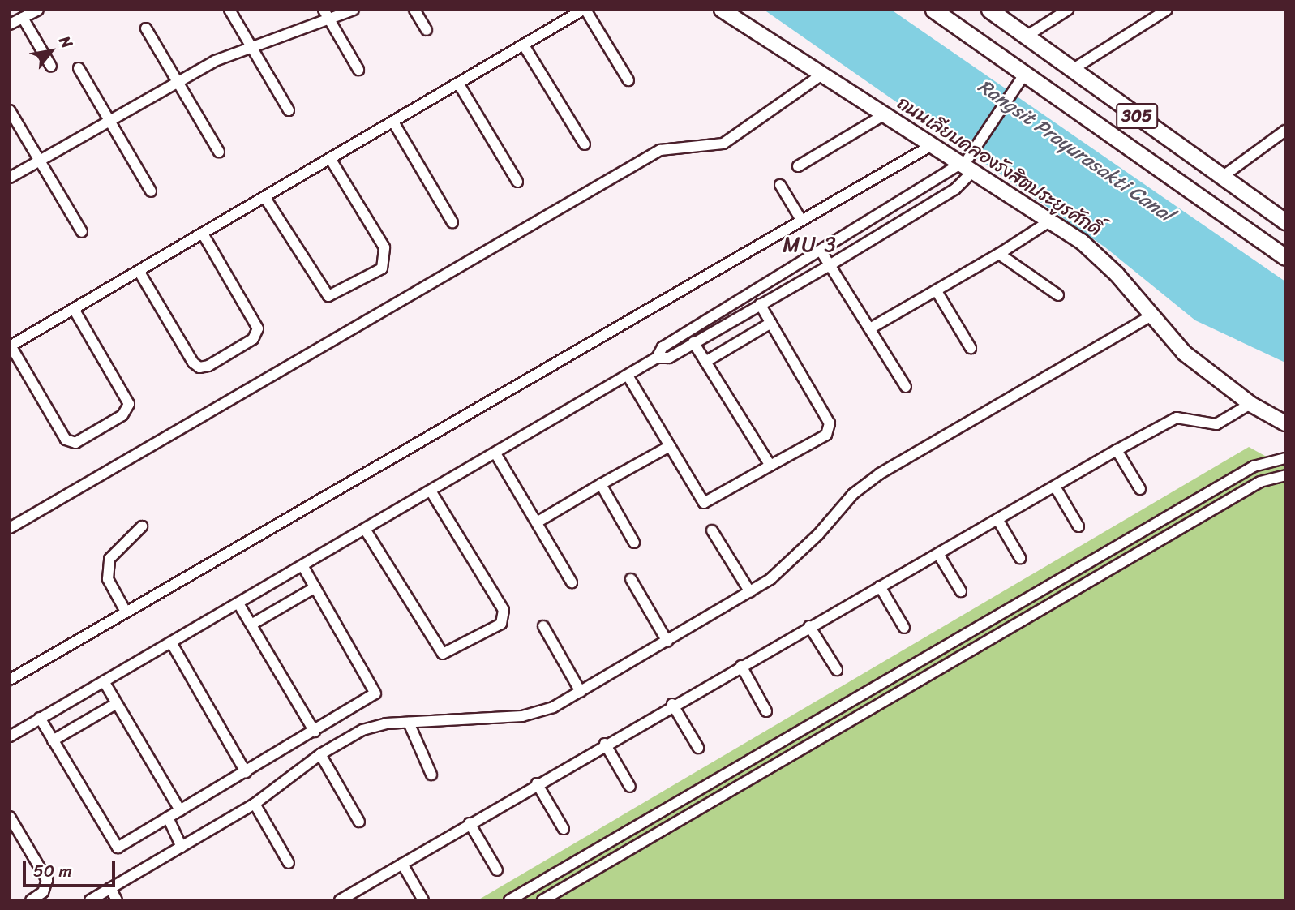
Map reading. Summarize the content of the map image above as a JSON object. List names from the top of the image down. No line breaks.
{"streets":{"main road":["305"],"street":["ถนนเลียบคลองรังสิตประยูรศักดิ์"]},"districts":["MU 3"],"water":["Rangsit Prayurasakti Canal"],"scale_bar":"50 m","north":"top right"}
